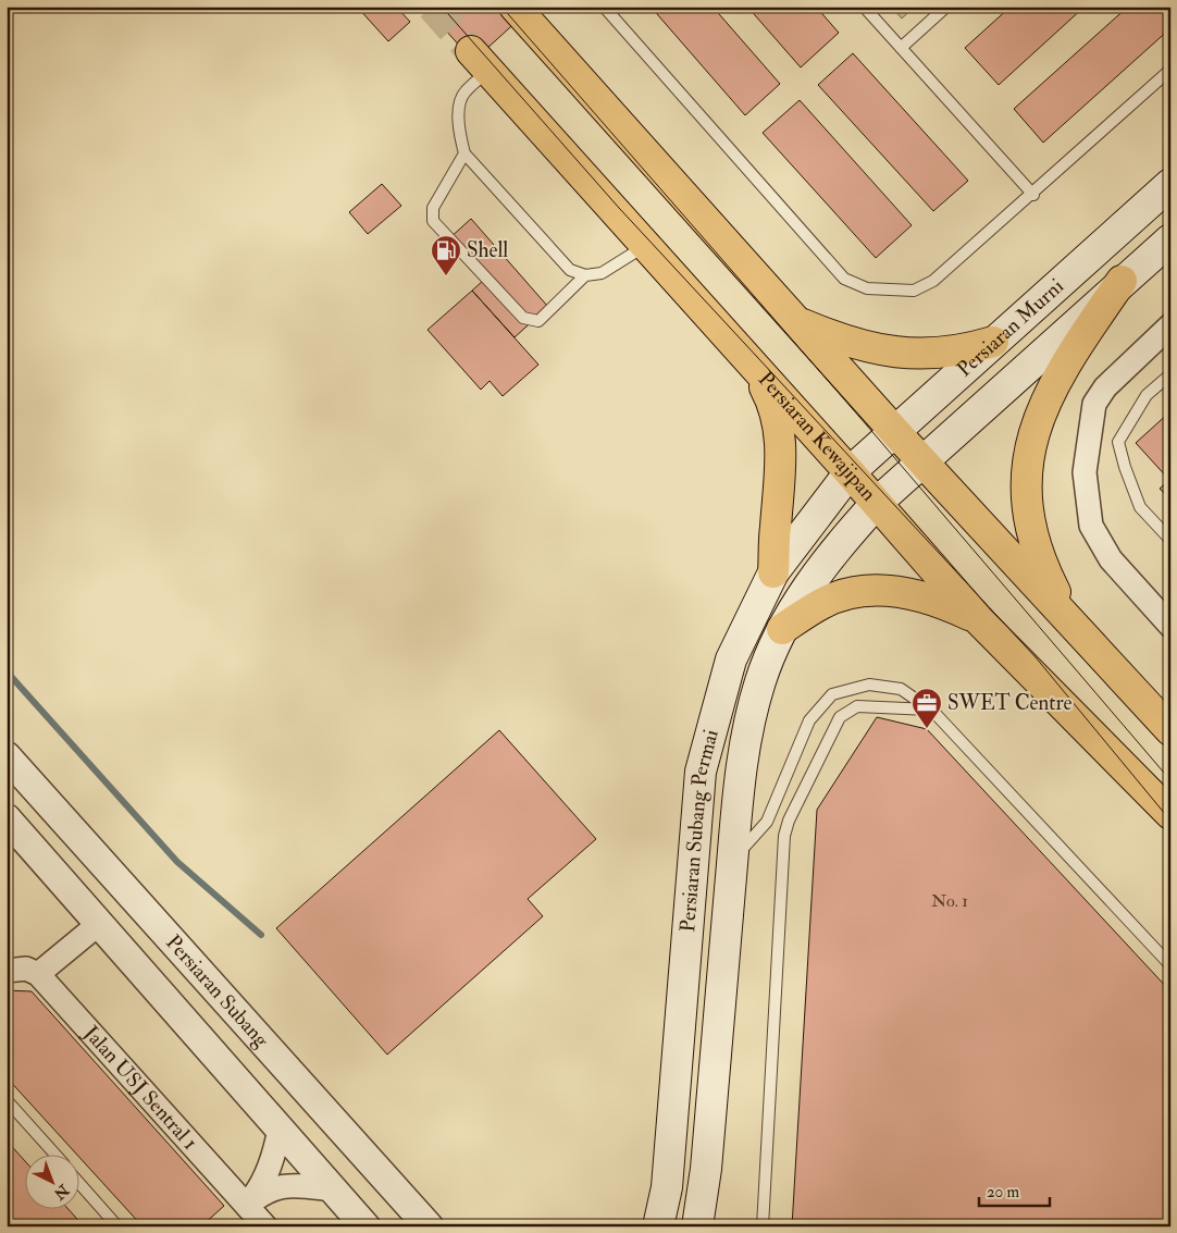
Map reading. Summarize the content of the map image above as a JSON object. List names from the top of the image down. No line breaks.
{"streets":{"main road":["Persiaran Murni","Persiaran Kewajipan","Persiaran Subang Permai"],"street":["Persiaran Subang","Jalan USJ Sentral 1"]},"crossings":[["Persiaran Murni","Persiaran Kewajipan"],["Persiaran Murni","Persiaran Subang Permai"],["Persiaran Kewajipan","Persiaran Subang Permai"]],"places":{"fuel station":["Shell"],"office":["SWET Centre"]},"house_numbers":["No. 1"],"scale_bar":"20 m","north":"bottom right"}
